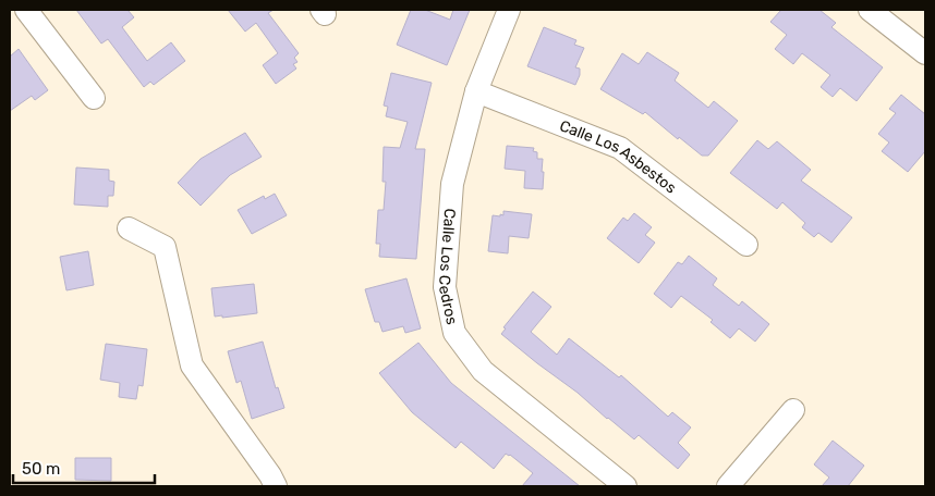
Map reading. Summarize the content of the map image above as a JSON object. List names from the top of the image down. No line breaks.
{"streets":{"street":["Calle Los Asbestos","Calle Los Cedros"]},"crossings":[["Calle Los Asbestos","Calle Los Cedros"]],"scale_bar":"50 m"}
